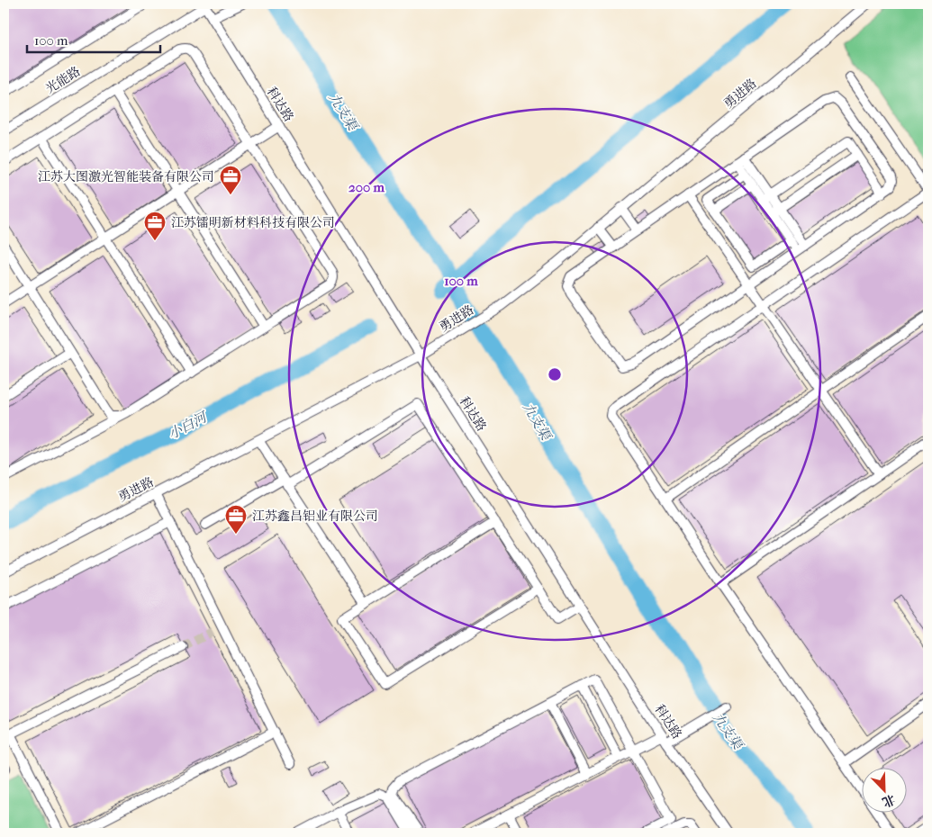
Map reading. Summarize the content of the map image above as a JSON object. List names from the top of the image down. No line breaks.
{"streets":{"street":["光能路","勇进路","科达路"]},"crossings":[["光能路","科达路"],["勇进路","科达路"]],"water":["九支渠","小白河"],"places":{"office":["江苏大图激光智能装备有限公司","江苏镭明新材料科技有限公司","江苏鑫昌铝业有限公司"]},"scale_bar":"100 m","north":"bottom right","rings":["200 m","100 m"]}
